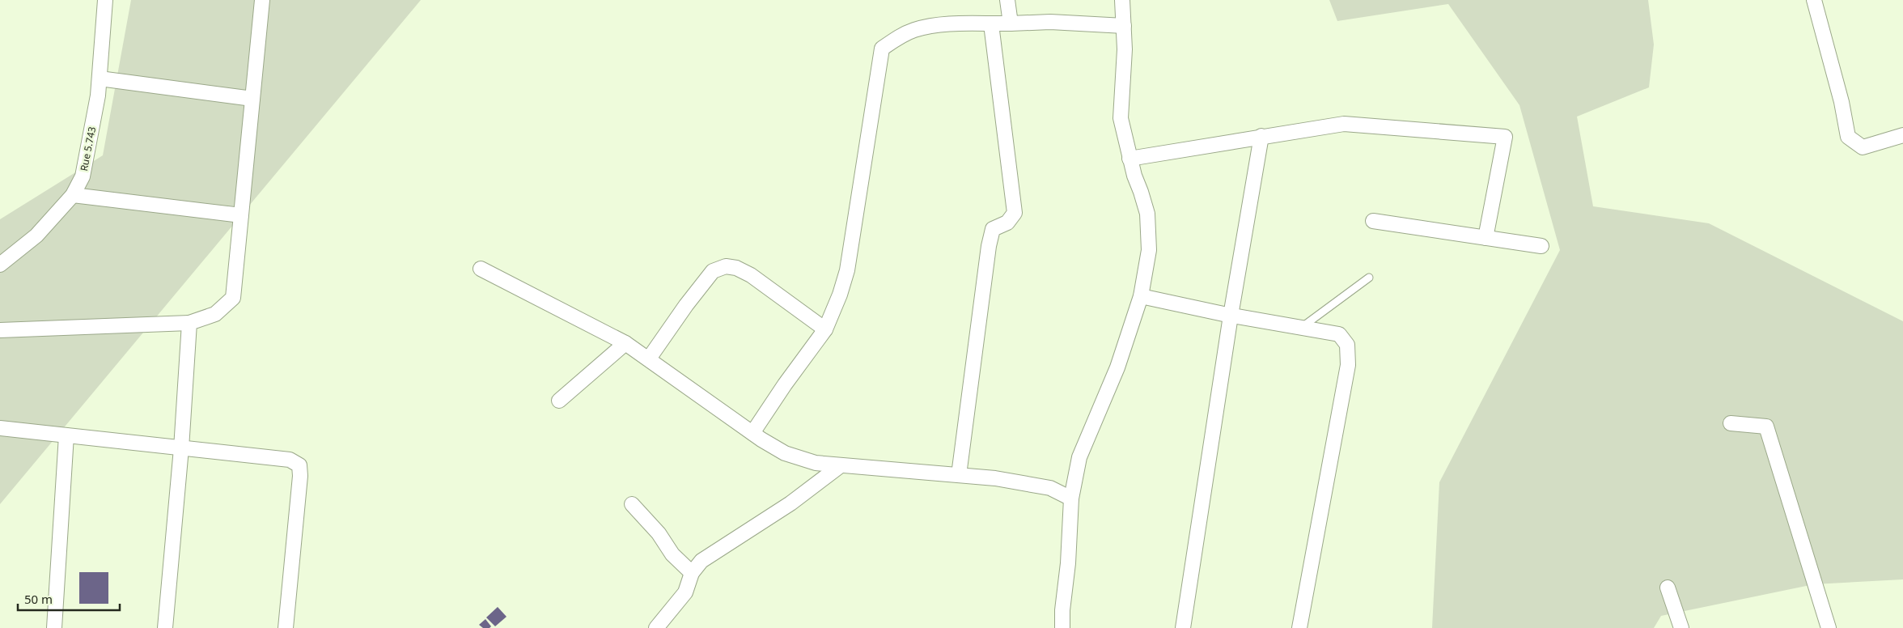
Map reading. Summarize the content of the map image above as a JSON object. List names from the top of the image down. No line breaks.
{"streets":{"street":["Rue 5.743"]},"scale_bar":"50 m"}
